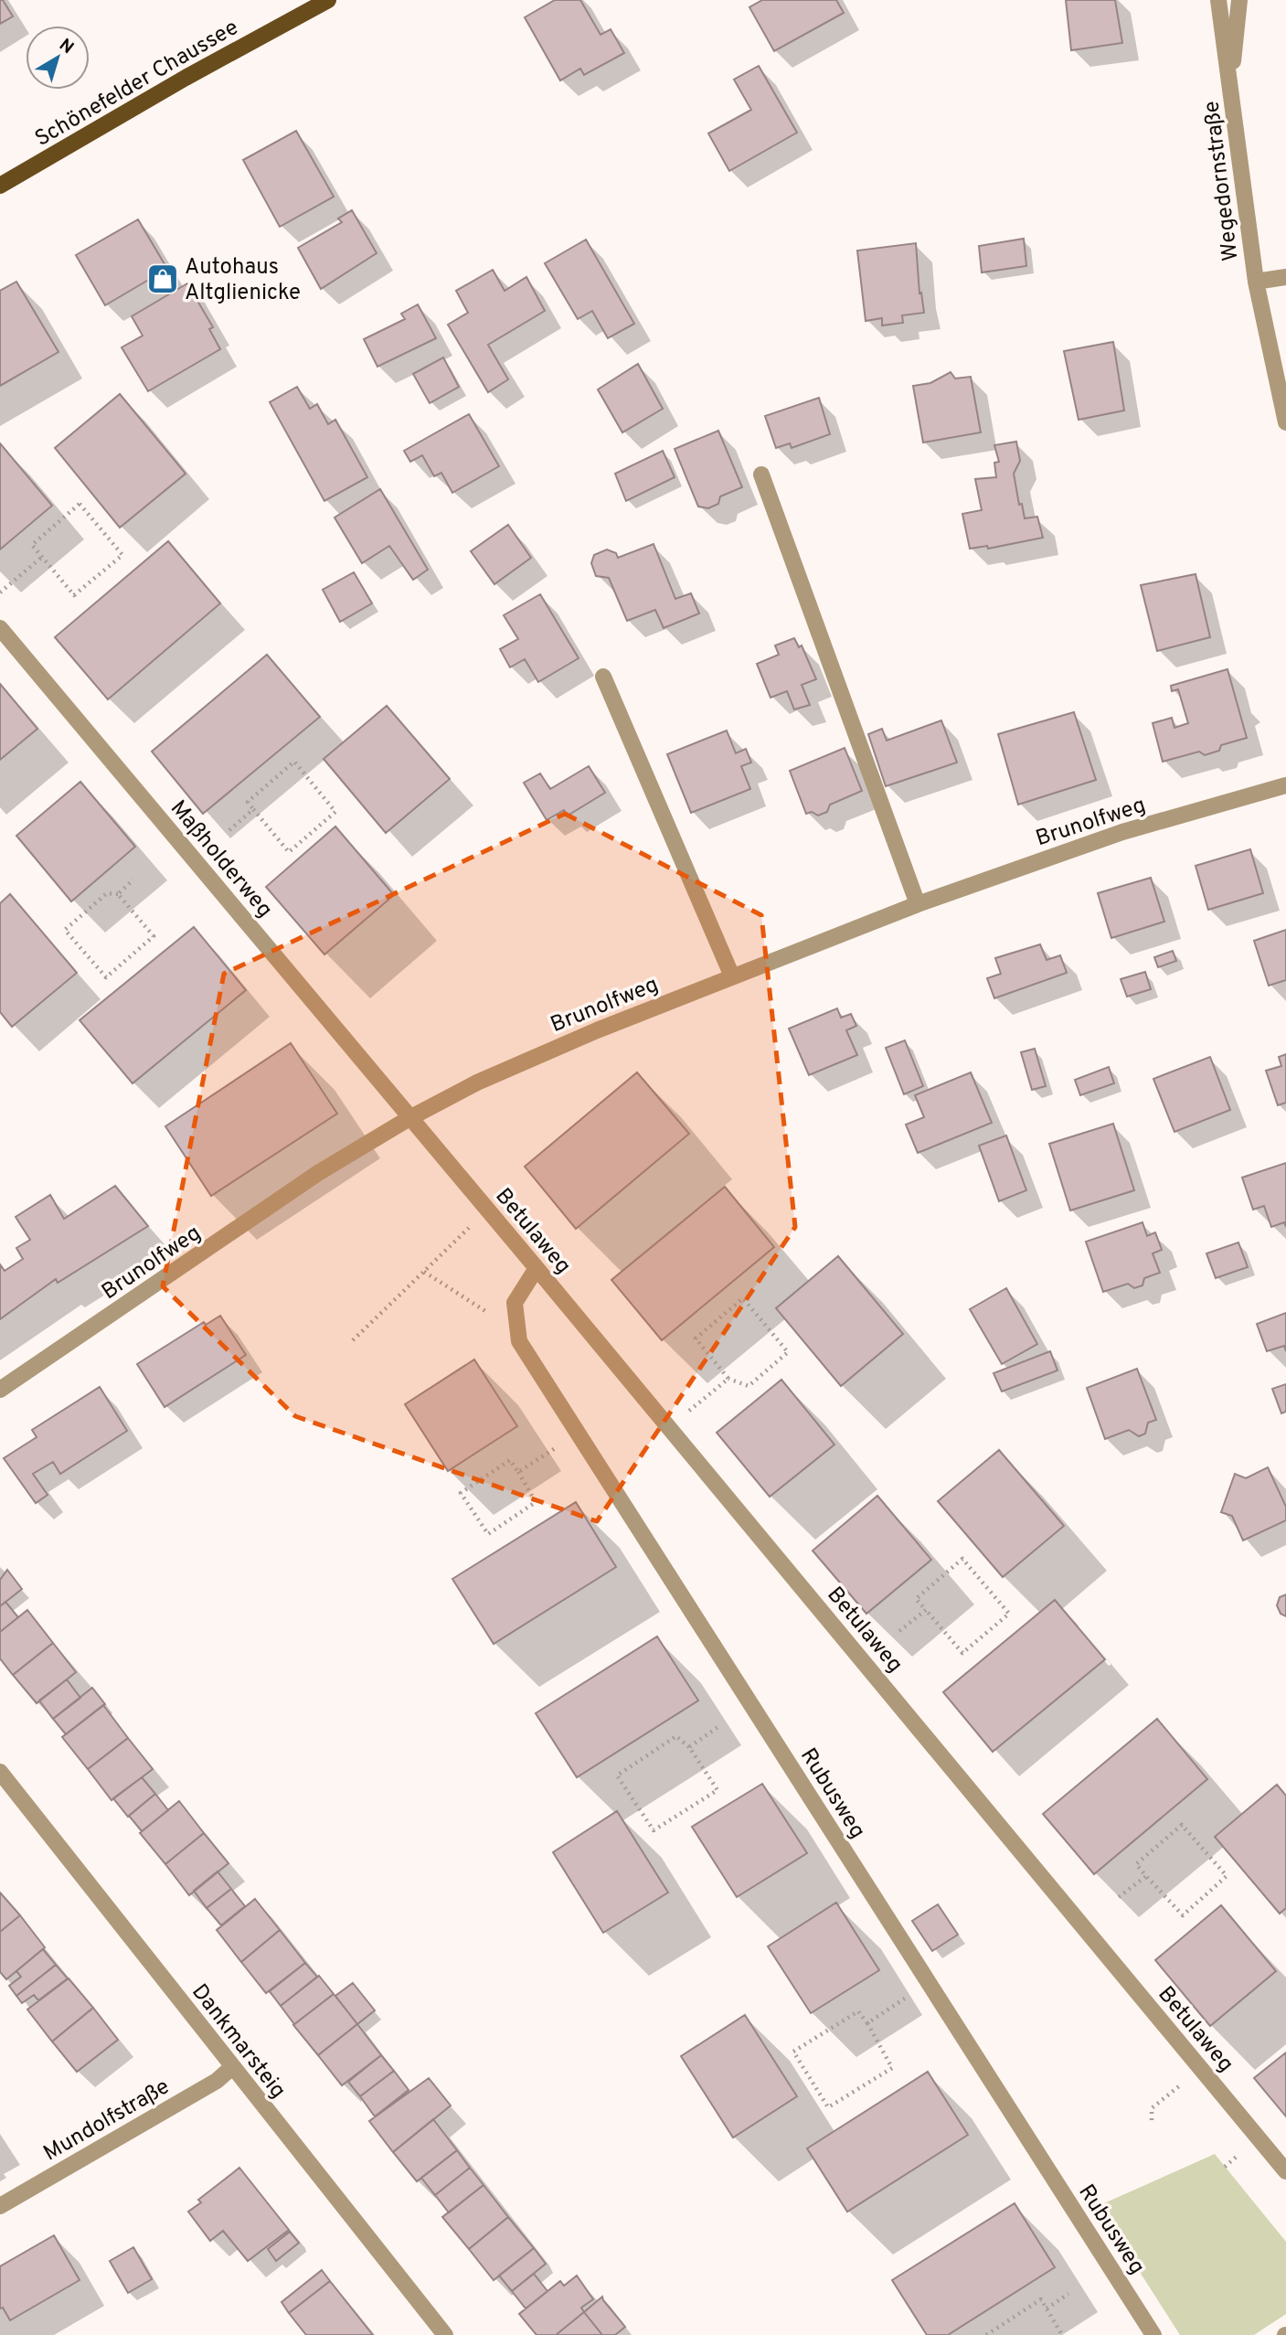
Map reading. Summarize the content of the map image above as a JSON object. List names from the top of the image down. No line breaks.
{"streets":{"main road":["Schönefelder Chaussee"],"street":["Wegedornstraße","Brunolfweg","Maßholderweg","Betulaweg","Rubusweg","Dankmarsteig","Mundolfstraße"]},"crossings":[["Brunolfweg","Maßholderweg"],["Brunolfweg","Betulaweg"],["Maßholderweg","Betulaweg"],["Betulaweg","Rubusweg"],["Dankmarsteig","Mundolfstraße"]],"places":{"shop":["Autohaus Altglienicke"]},"north":"top right"}
